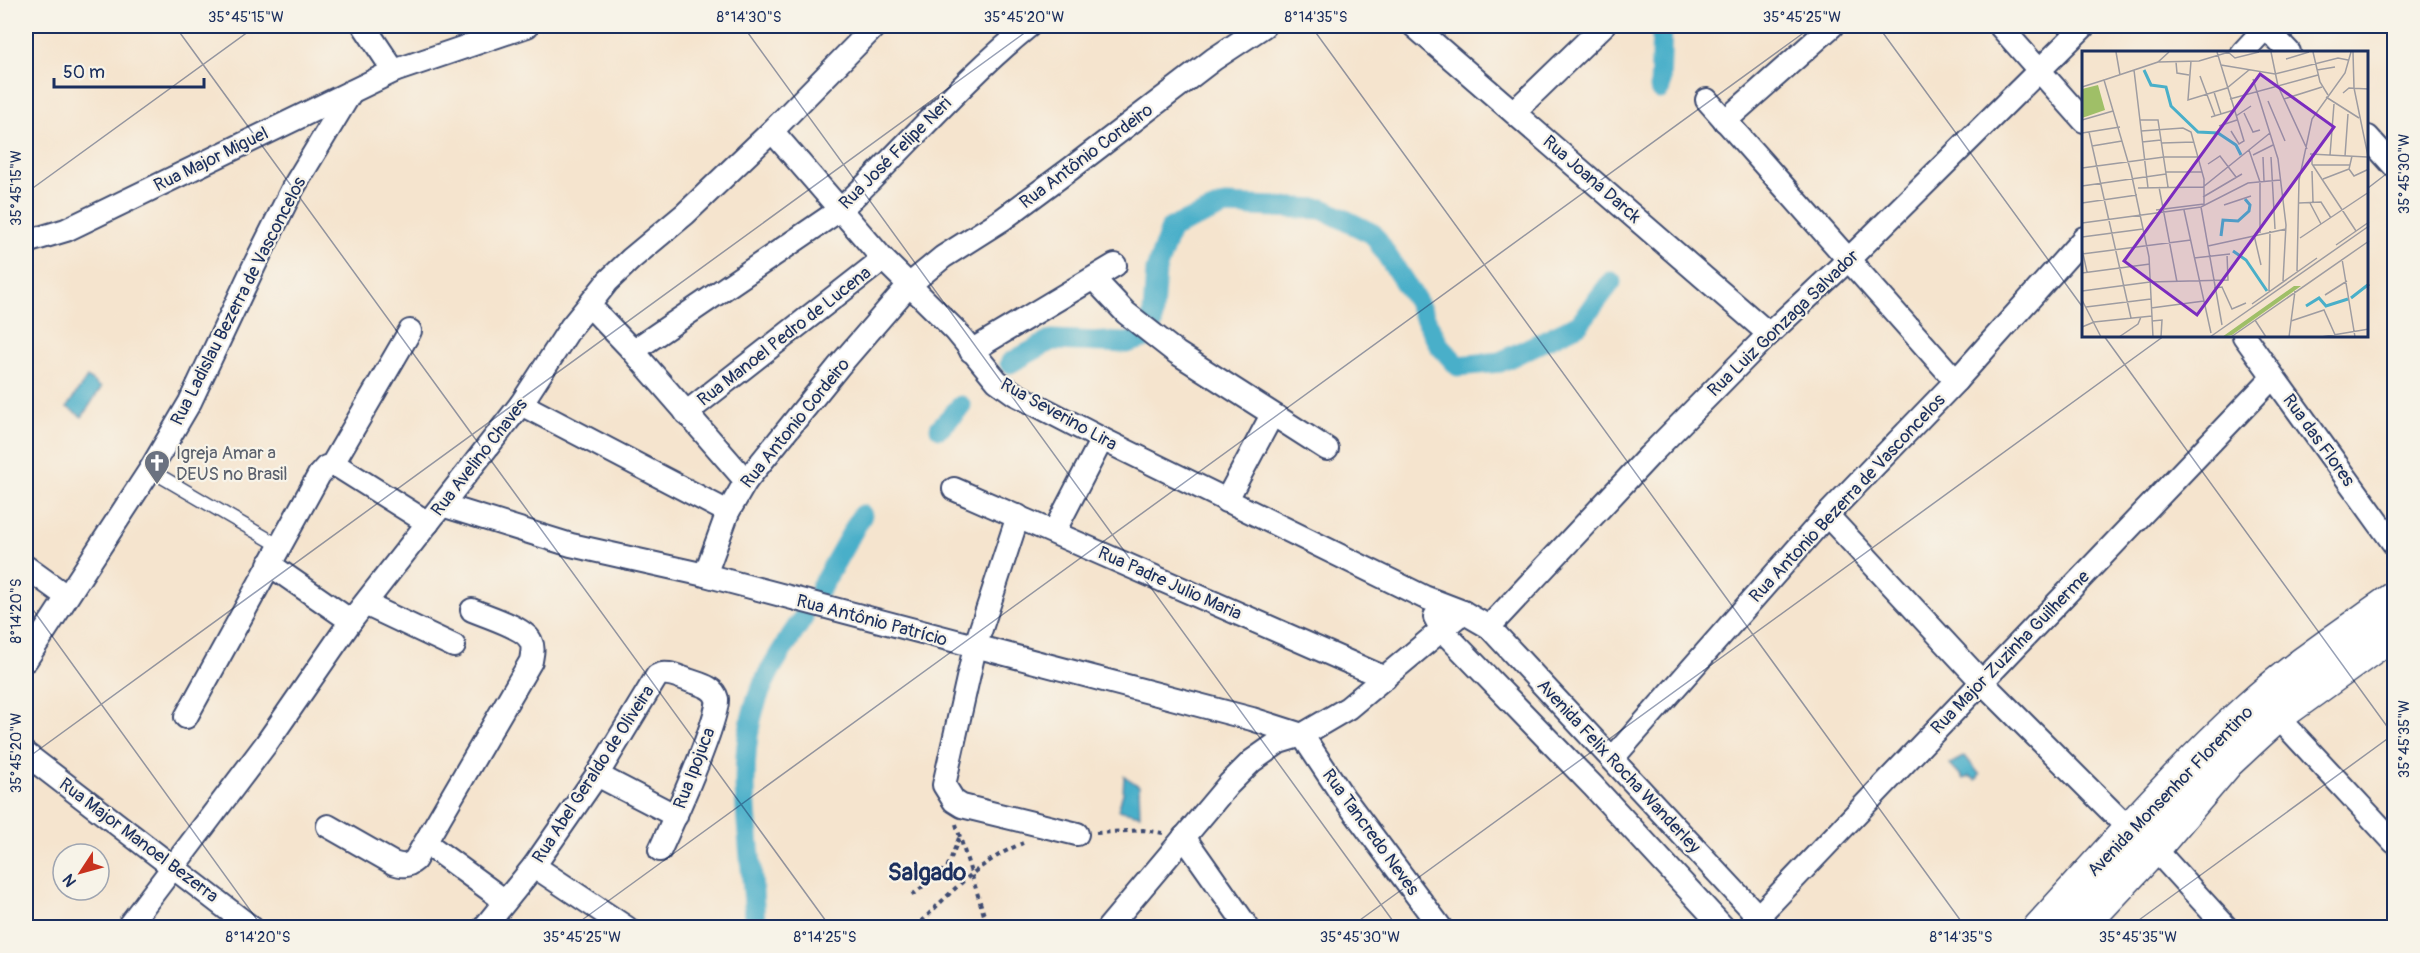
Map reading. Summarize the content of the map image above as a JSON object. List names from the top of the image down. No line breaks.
{"streets":{"main road":["Avenida Monsenhor Florentino"],"street":["Rua José Felipe Neri","Rua Antônio Cordeiro","Rua Major Miguel","Rua Joana Darck","Rua Ladislau Bezerra de Vasconcelos","Rua Luiz Gonzaga Salvador","Rua Manoel Pedro de Lucena","Rua Severino Lira","Rua Antonio Cordeiro","Rua das Flores","Rua Avelino Chaves","Rua Antonio Bezerra de Vasconcelos","Rua Padre Julio Maria","Rua Antônio Patrício","Rua Major Zuzinha Guilherme","Avenida Felix Rocha Wanderley","Rua Ipojuca","Rua Abel Geraldo de Oliveira","Rua Tancredo Neves","Rua Major Manoel Bezerra"]},"crossings":[["Rua José Felipe Neri","Rua Severino Lira"],["Rua Antônio Cordeiro","Rua Severino Lira"],["Rua Antônio Cordeiro","Rua Antonio Cordeiro"],["Rua Major Miguel","Rua Ladislau Bezerra de Vasconcelos"],["Rua Joana Darck","Rua Luiz Gonzaga Salvador"],["Rua Luiz Gonzaga Salvador","Avenida Felix Rocha Wanderley"],["Rua Manoel Pedro de Lucena","Rua Severino Lira"],["Rua Severino Lira","Rua Antonio Cordeiro"],["Rua Severino Lira","Rua Avelino Chaves"],["Rua Severino Lira","Avenida Felix Rocha Wanderley"],["Rua Antonio Cordeiro","Rua Antônio Patrício"],["Rua das Flores","Rua Major Zuzinha Guilherme"],["Rua Avelino Chaves","Rua Antônio Patrício"],["Rua Avelino Chaves","Rua Major Manoel Bezerra"],["Rua Antonio Bezerra de Vasconcelos","Avenida Felix Rocha Wanderley"],["Rua Antônio Patrício","Rua Tancredo Neves"],["Rua Major Zuzinha Guilherme","Avenida Felix Rocha Wanderley"],["Rua Ipojuca","Rua Abel Geraldo de Oliveira"]],"districts":["Salgado"],"places":{"church":["Igreja Amar a DEUS no Brasil"]},"scale_bar":"50 m","north":"bottom left","coordinates":["35°45'15\"W","8°14'30\"S","35°45'20\"W","8°14'35\"S","35°45'25\"W","35°45'30\"W","8°14'20\"S","35°45'35\"W","8°14'25\"S"]}
